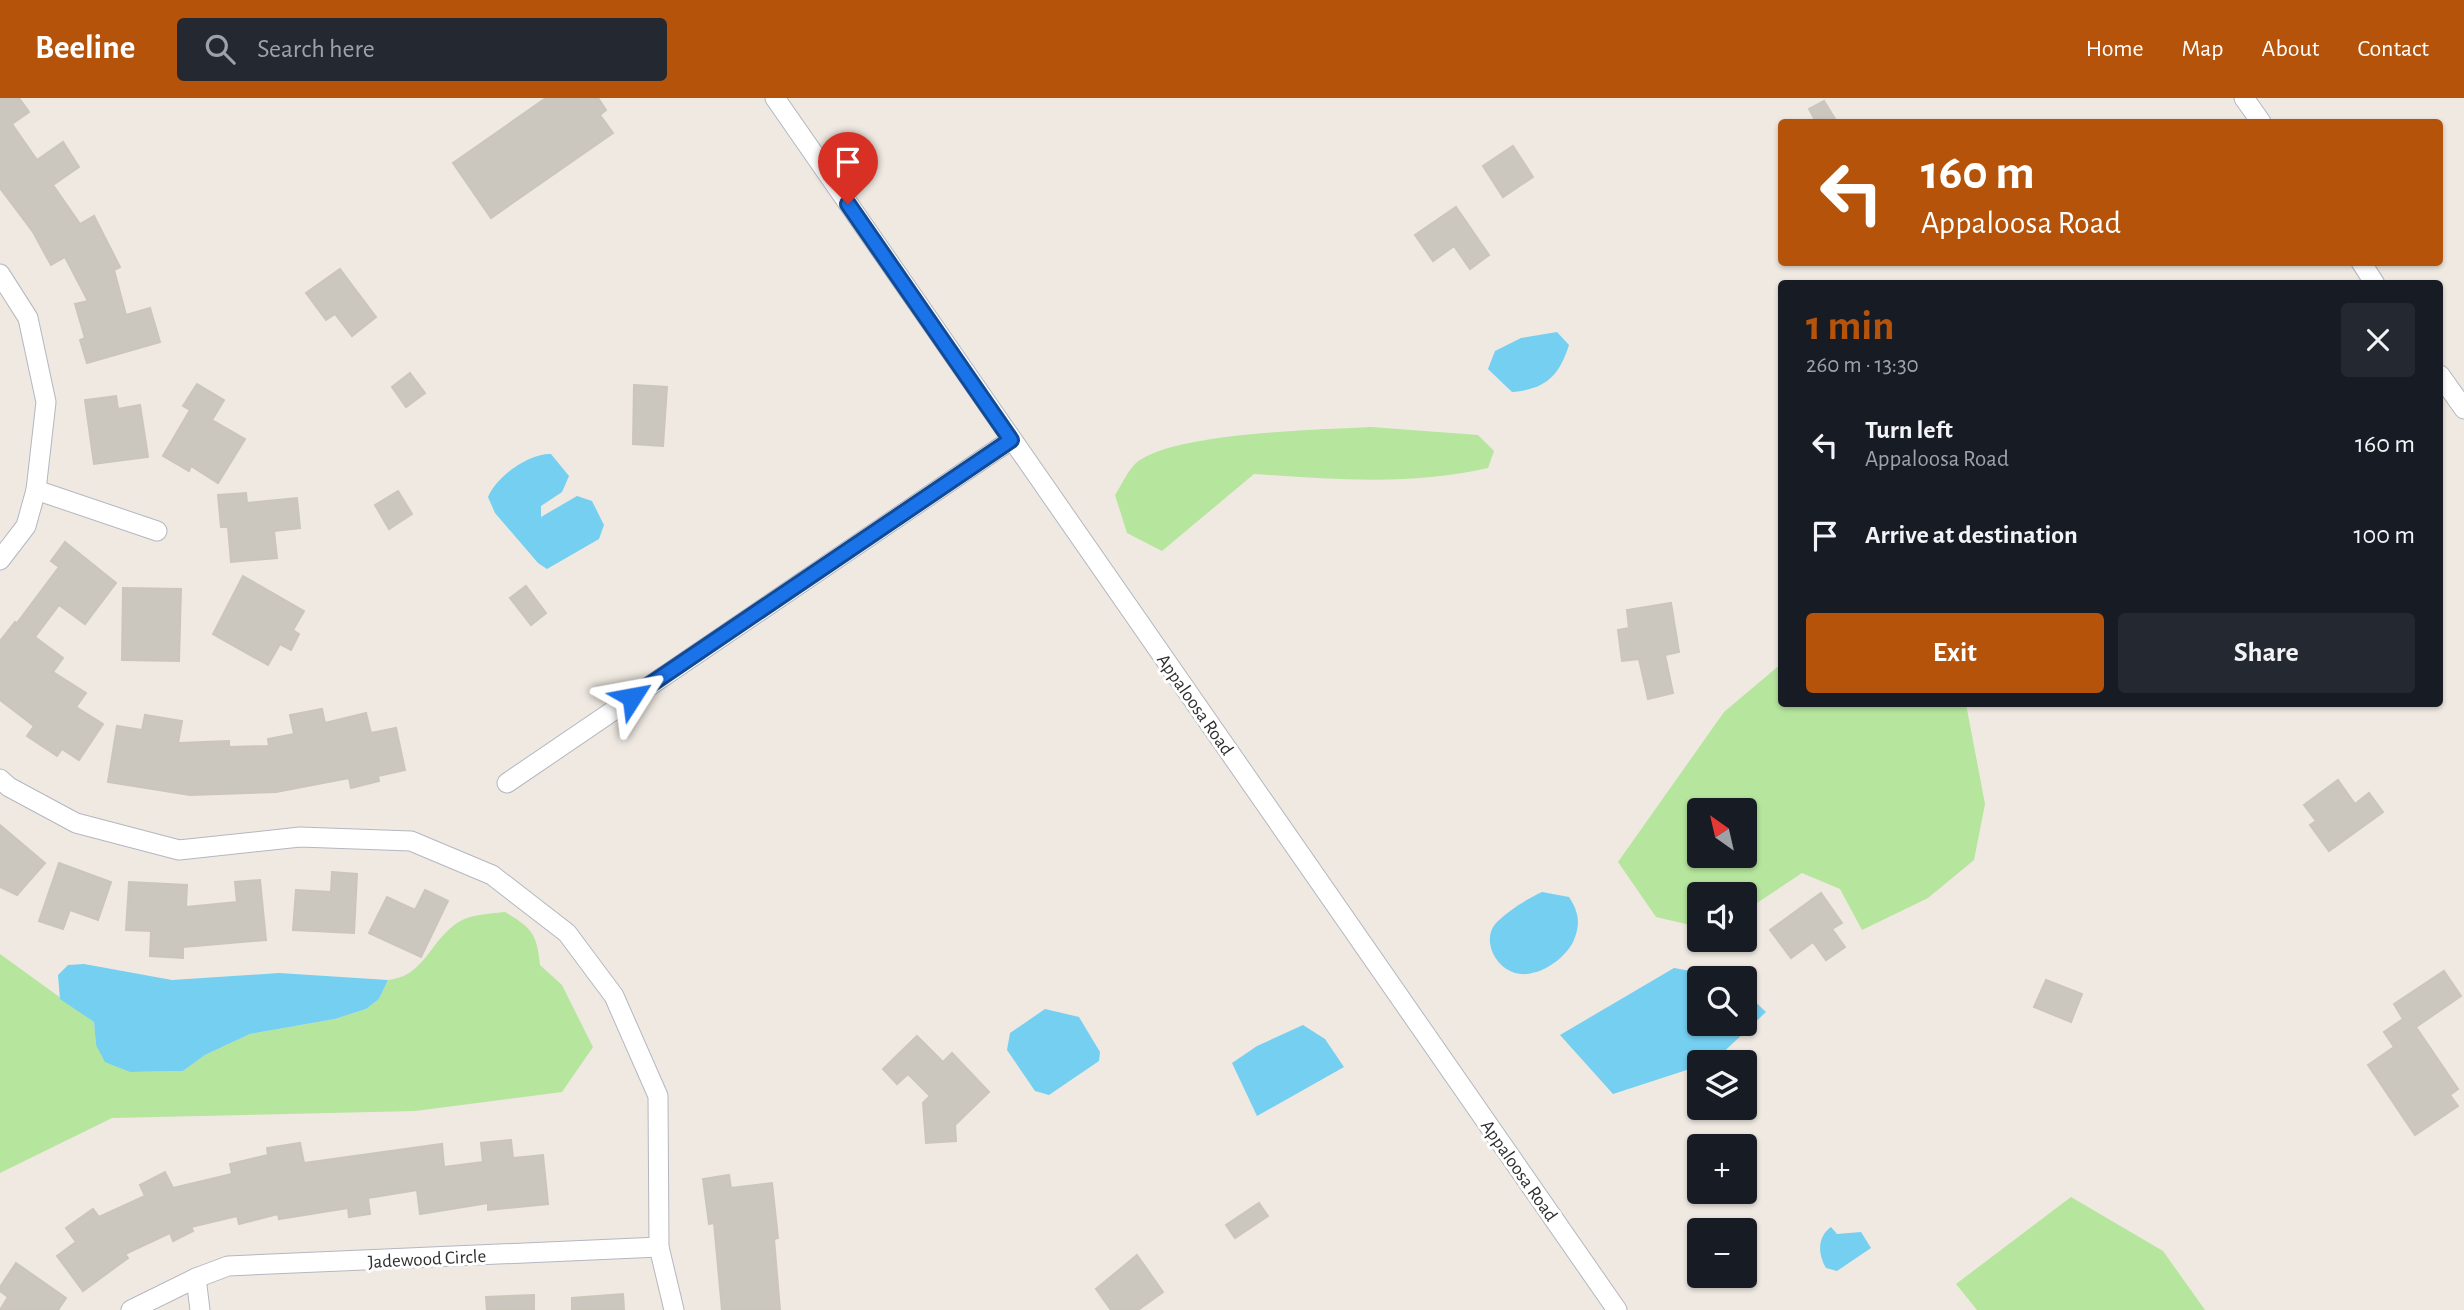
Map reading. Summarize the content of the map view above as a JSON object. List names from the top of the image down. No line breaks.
{"streets":{"street":["Appaloosa Road","Jadewood Circle"]},"north":"top left","page":{"header":"Beeline","search":"Search here","nav":["Home","Map","About","Contact"],"turn":["160 m","Appaloosa Road"],"heading":["1 min","260 m · 13:30"],"list":[{"name":"Turn left","note":"Appaloosa Road","value":"160 m"},{"name":"Arrive at destination","value":"100 m"}],"buttons":["Exit","Share"],"map_buttons":["+","−"]}}
